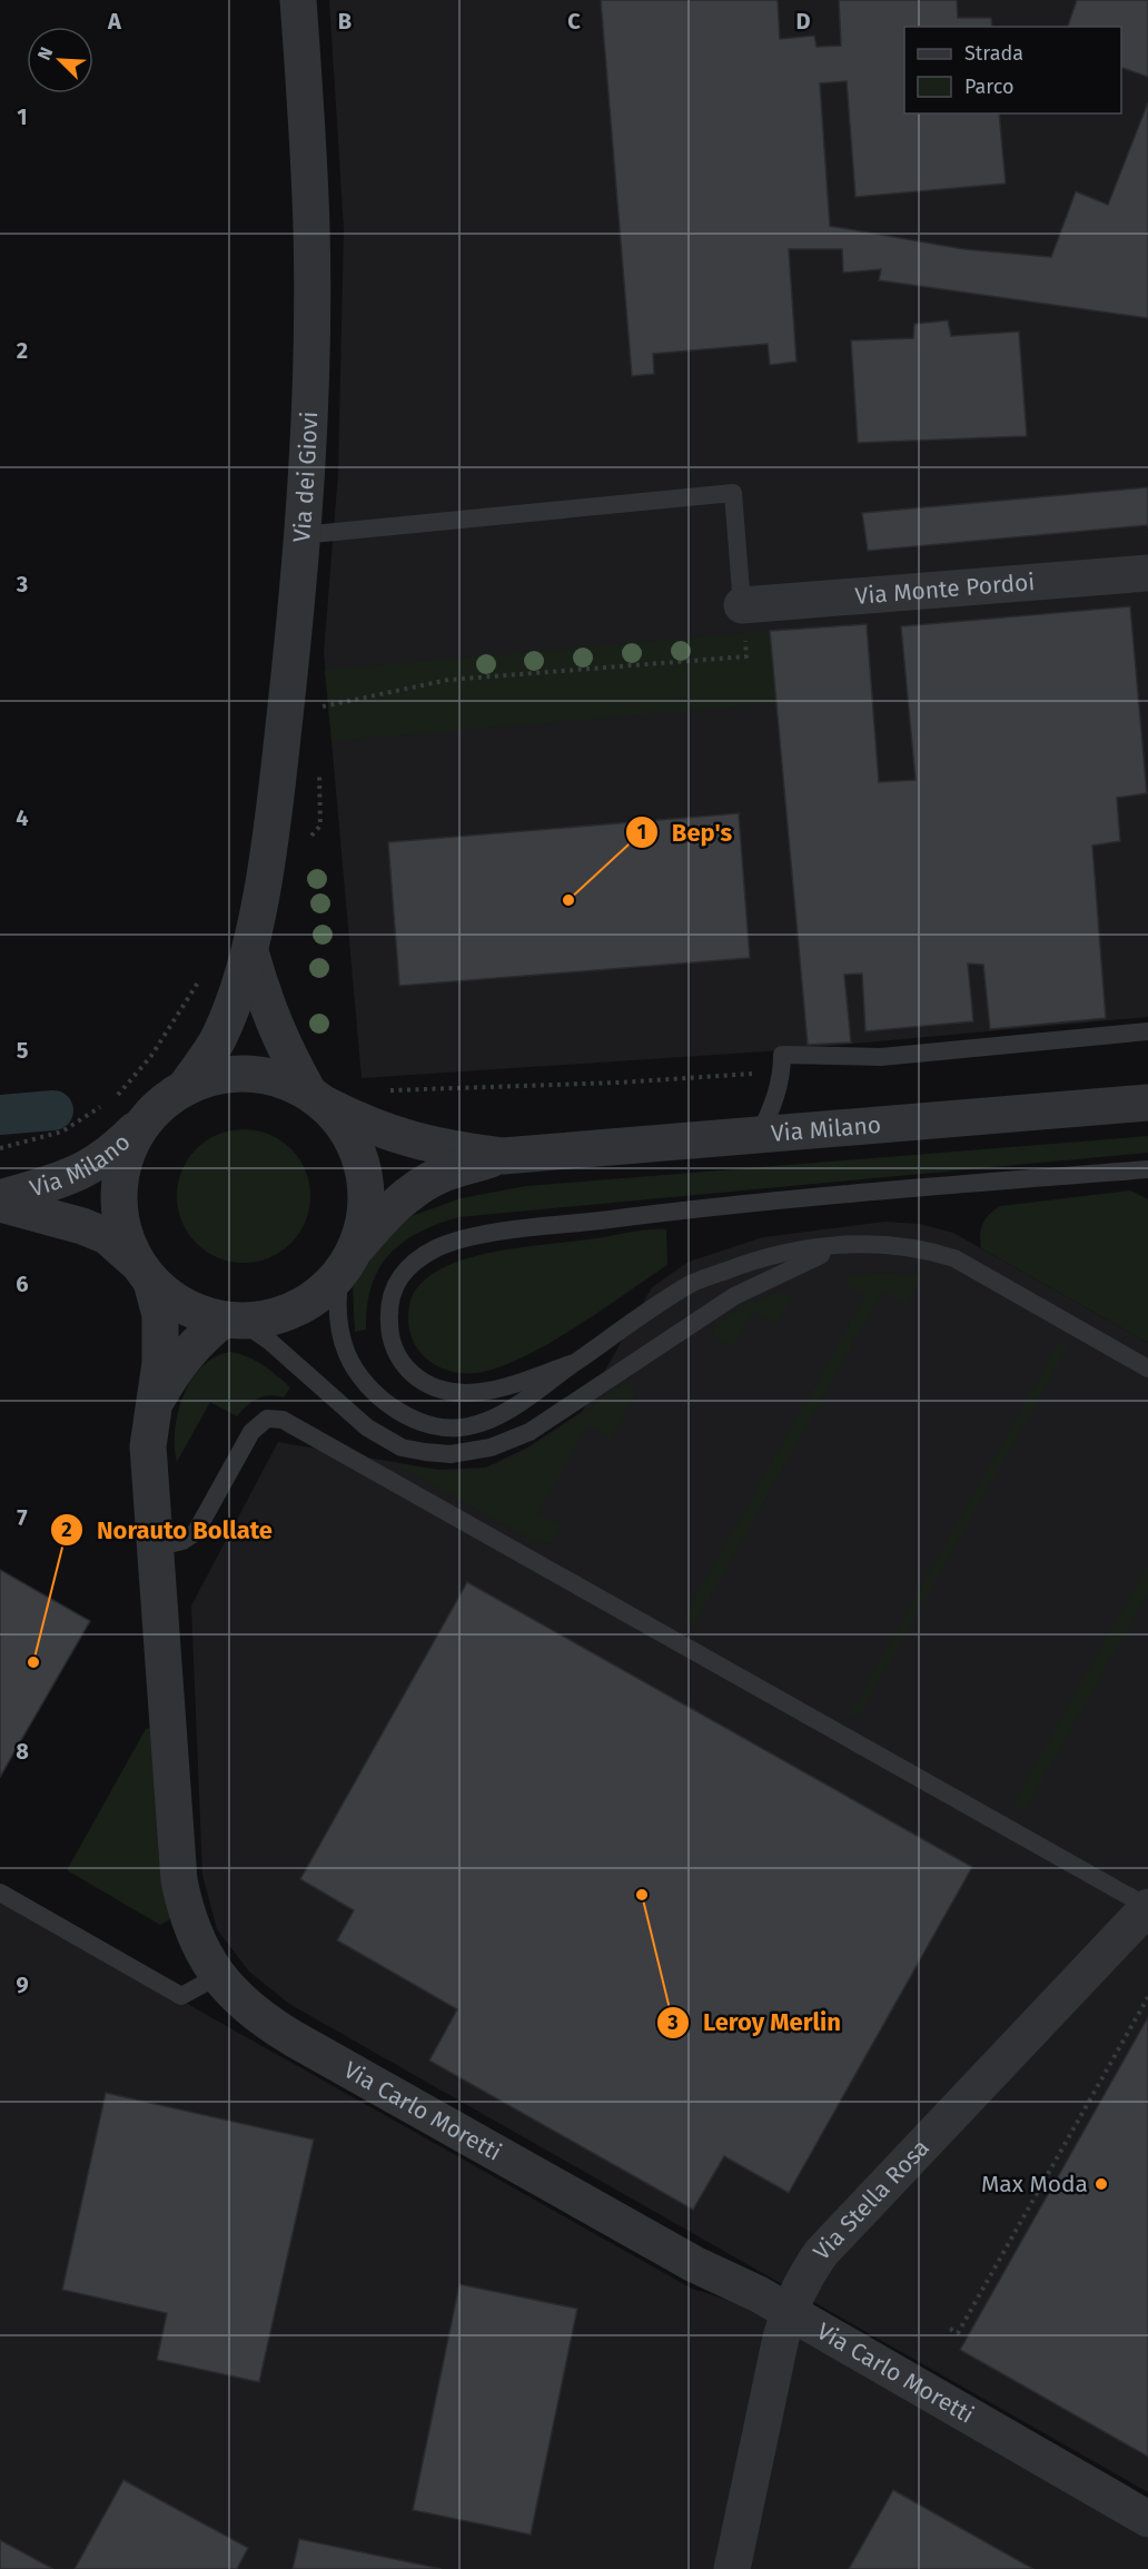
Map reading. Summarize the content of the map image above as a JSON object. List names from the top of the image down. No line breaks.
{"streets":{"street":["Via dei Giovi","Via Monte Pordoi","Via Milano","Via Carlo Moretti","Via Stella Rosa"]},"crossings":[["Via dei Giovi","Via Milano"],["Via Milano","Via Carlo Moretti"],["Via Carlo Moretti","Via Stella Rosa"]],"places":["Bep's","Norauto Bollate","Leroy Merlin","Max Moda"],"legend":["Strada","Parco"],"north":"top left","grid":{"columns":["A","B","C","D"],"rows":["1","2","3","4","5","6","7","8","9"]}}
